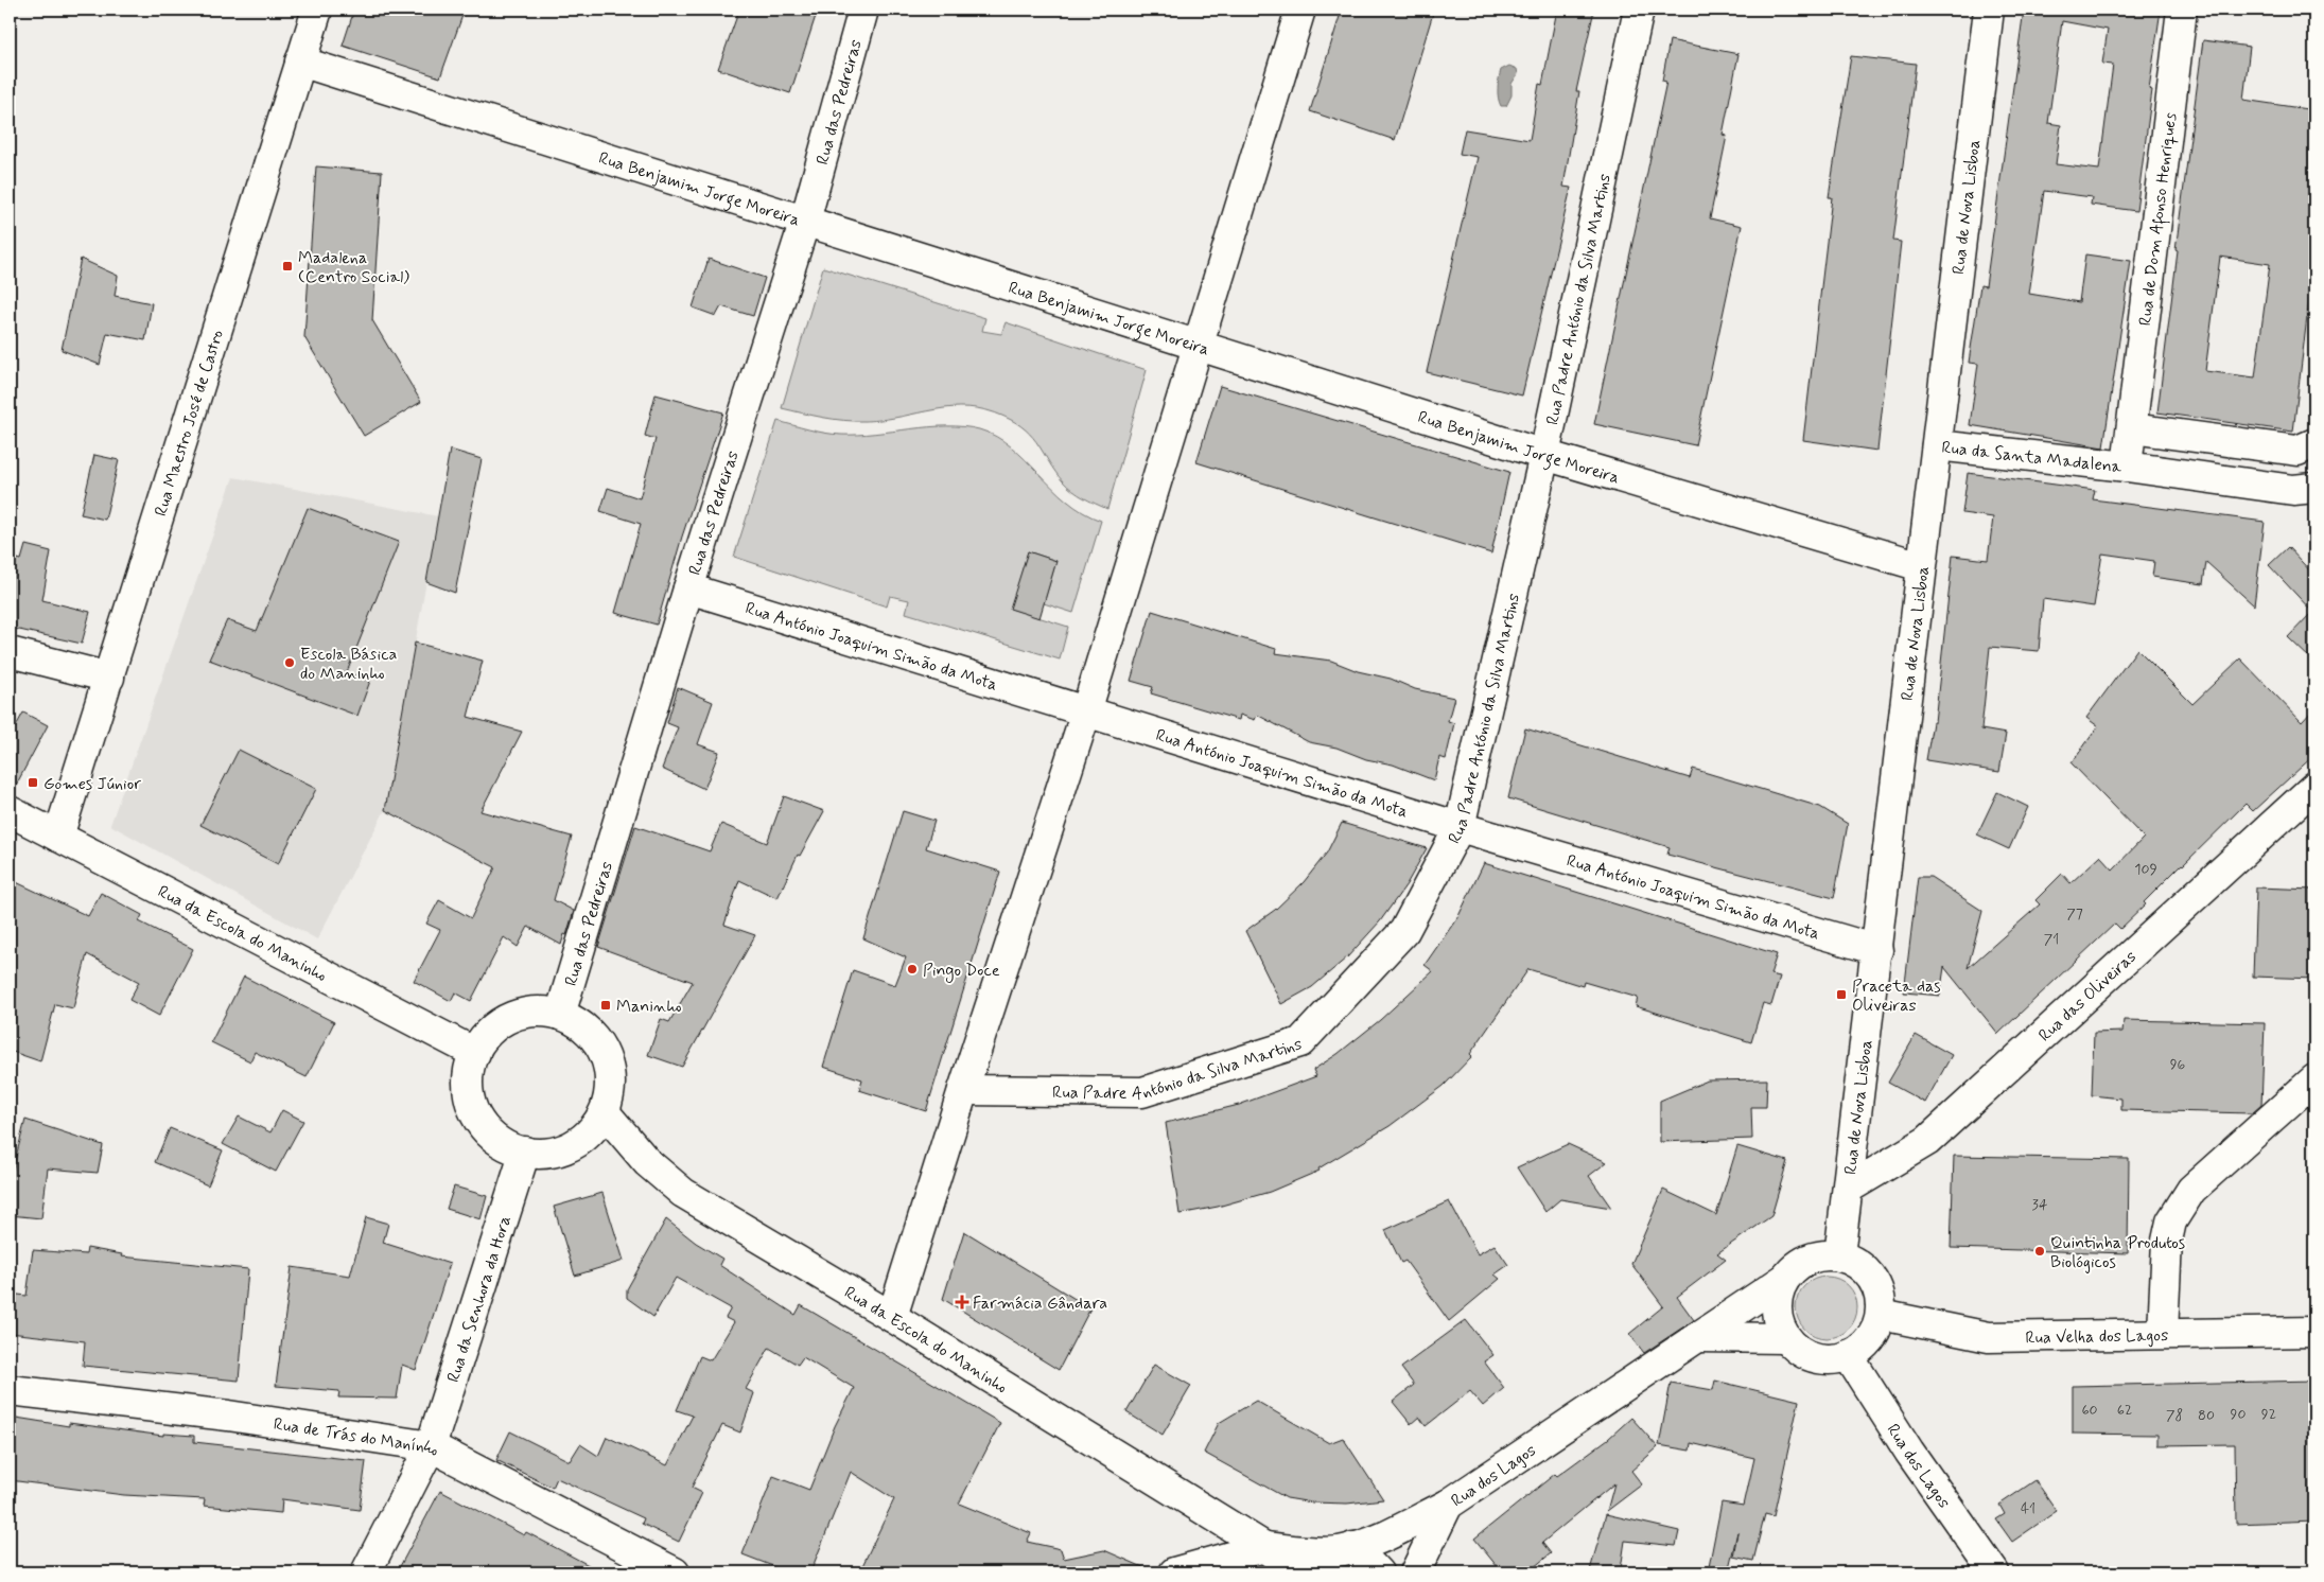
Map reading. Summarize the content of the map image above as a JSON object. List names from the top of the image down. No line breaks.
{"streets":{"street":["Rua das Pedreiras","Rua Benjamim Jorge Moreira","Rua de Nova Lisboa","Rua de Dom Afonso Henriques","Rua Padre António da Silva Martins","Rua Maestro José de Castro","Rua da Santa Madalena","Rua António Joaquim Simão da Mota","Rua da Escola do Maninho","Rua das Oliveiras","Rua da Senhora da Hora","Rua Velha dos Lagos","Rua de Trás do Manínho","Rua dos Lagos"]},"crossings":[["Rua das Pedreiras","Rua Benjamim Jorge Moreira"],["Rua das Pedreiras","Rua António Joaquim Simão da Mota"],["Rua das Pedreiras","Rua da Escola do Maninho"],["Rua das Pedreiras","Rua da Senhora da Hora"],["Rua Benjamim Jorge Moreira","Rua de Nova Lisboa"],["Rua Benjamim Jorge Moreira","Rua Padre António da Silva Martins"],["Rua Benjamim Jorge Moreira","Rua Maestro José de Castro"],["Rua de Nova Lisboa","Rua da Santa Madalena"],["Rua de Nova Lisboa","Rua António Joaquim Simão da Mota"],["Rua de Nova Lisboa","Rua das Oliveiras"],["Rua de Nova Lisboa","Rua Velha dos Lagos"],["Rua de Nova Lisboa","Rua dos Lagos"],["Rua de Dom Afonso Henriques","Rua da Santa Madalena"],["Rua Padre António da Silva Martins","Rua António Joaquim Simão da Mota"],["Rua Maestro José de Castro","Rua da Escola do Maninho"],["Rua da Escola do Maninho","Rua da Senhora da Hora"],["Rua da Escola do Maninho","Rua dos Lagos"],["Rua da Senhora da Hora","Rua de Trás do Manínho"],["Rua Velha dos Lagos","Rua dos Lagos"]],"places":{"transit":["Madalena (Centro Social)","Gomes Júnior","Praceta das Oliveiras","Maninho"],"other":["Escola Básica do Maninho","Pingo Doce","Quintinha Produtos Biológicos"],"health":["Farmácia Gândara"]},"house_numbers":["109","77","71","96","34","60","62","90","92","78","80","41"]}
